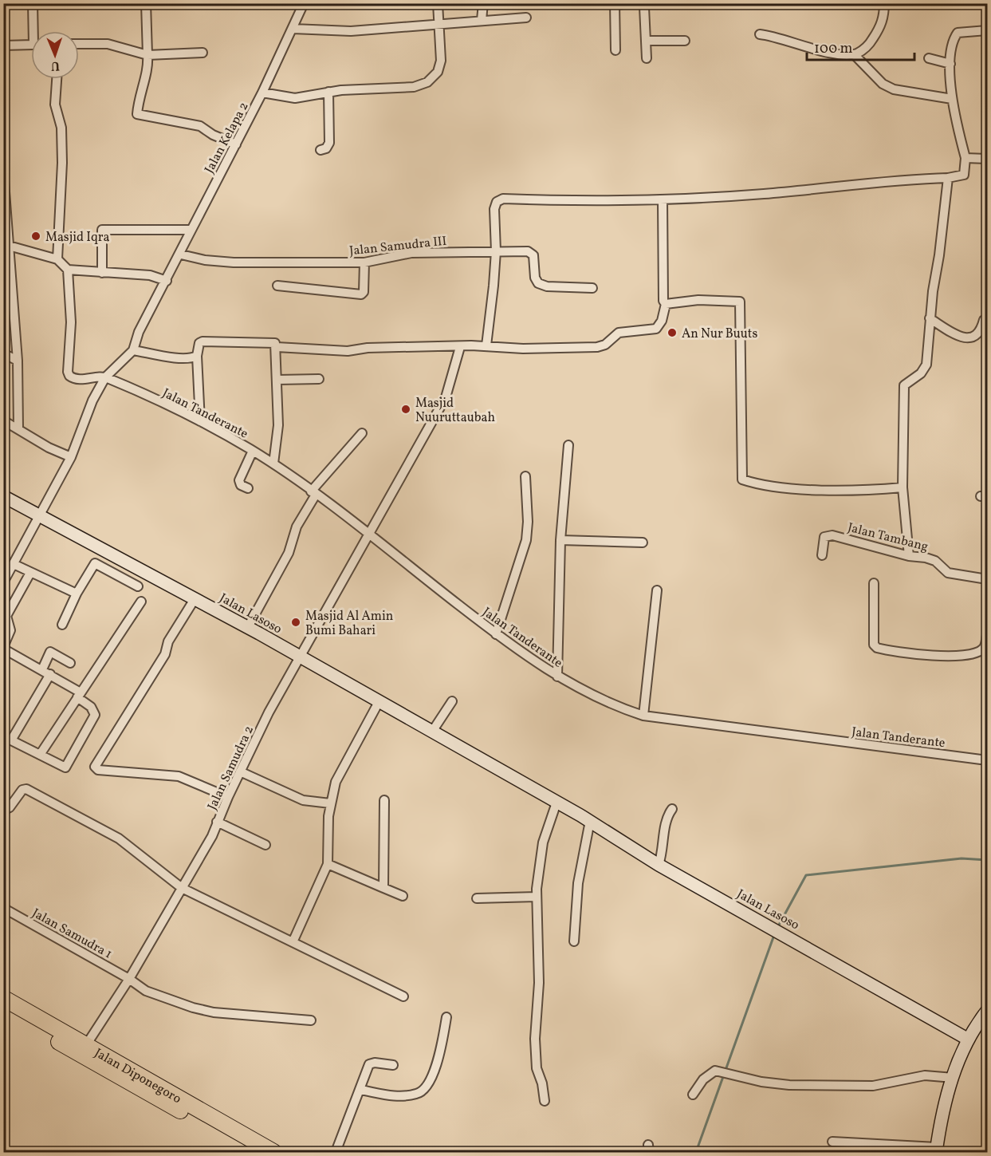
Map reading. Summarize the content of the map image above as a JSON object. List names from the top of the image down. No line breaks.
{"streets":{"highway":["Jalan Diponegoro"],"street":["Jalan Kelapa 2","Jalan Samudra III","Jalan Tanderante","Jalan Tambang","Jalan Lasoso","Jalan Samudra 2","Jalan Samudra 1"]},"crossings":[["Jalan Kelapa 2","Jalan Samudra III"],["Jalan Kelapa 2","Jalan Tanderante"],["Jalan Kelapa 2","Jalan Lasoso"],["Jalan Lasoso","Jalan Samudra 2"],["Jalan Samudra 2","Jalan Samudra 1"],["Jalan Samudra 2","Jalan Diponegoro"]],"places":["Masjid Iqra","An Nur Buuts","Masjid Nuuruttaubah","Masjid Al Amin Bumi Bahari"],"scale_bar":"100 m","north":"bottom"}
